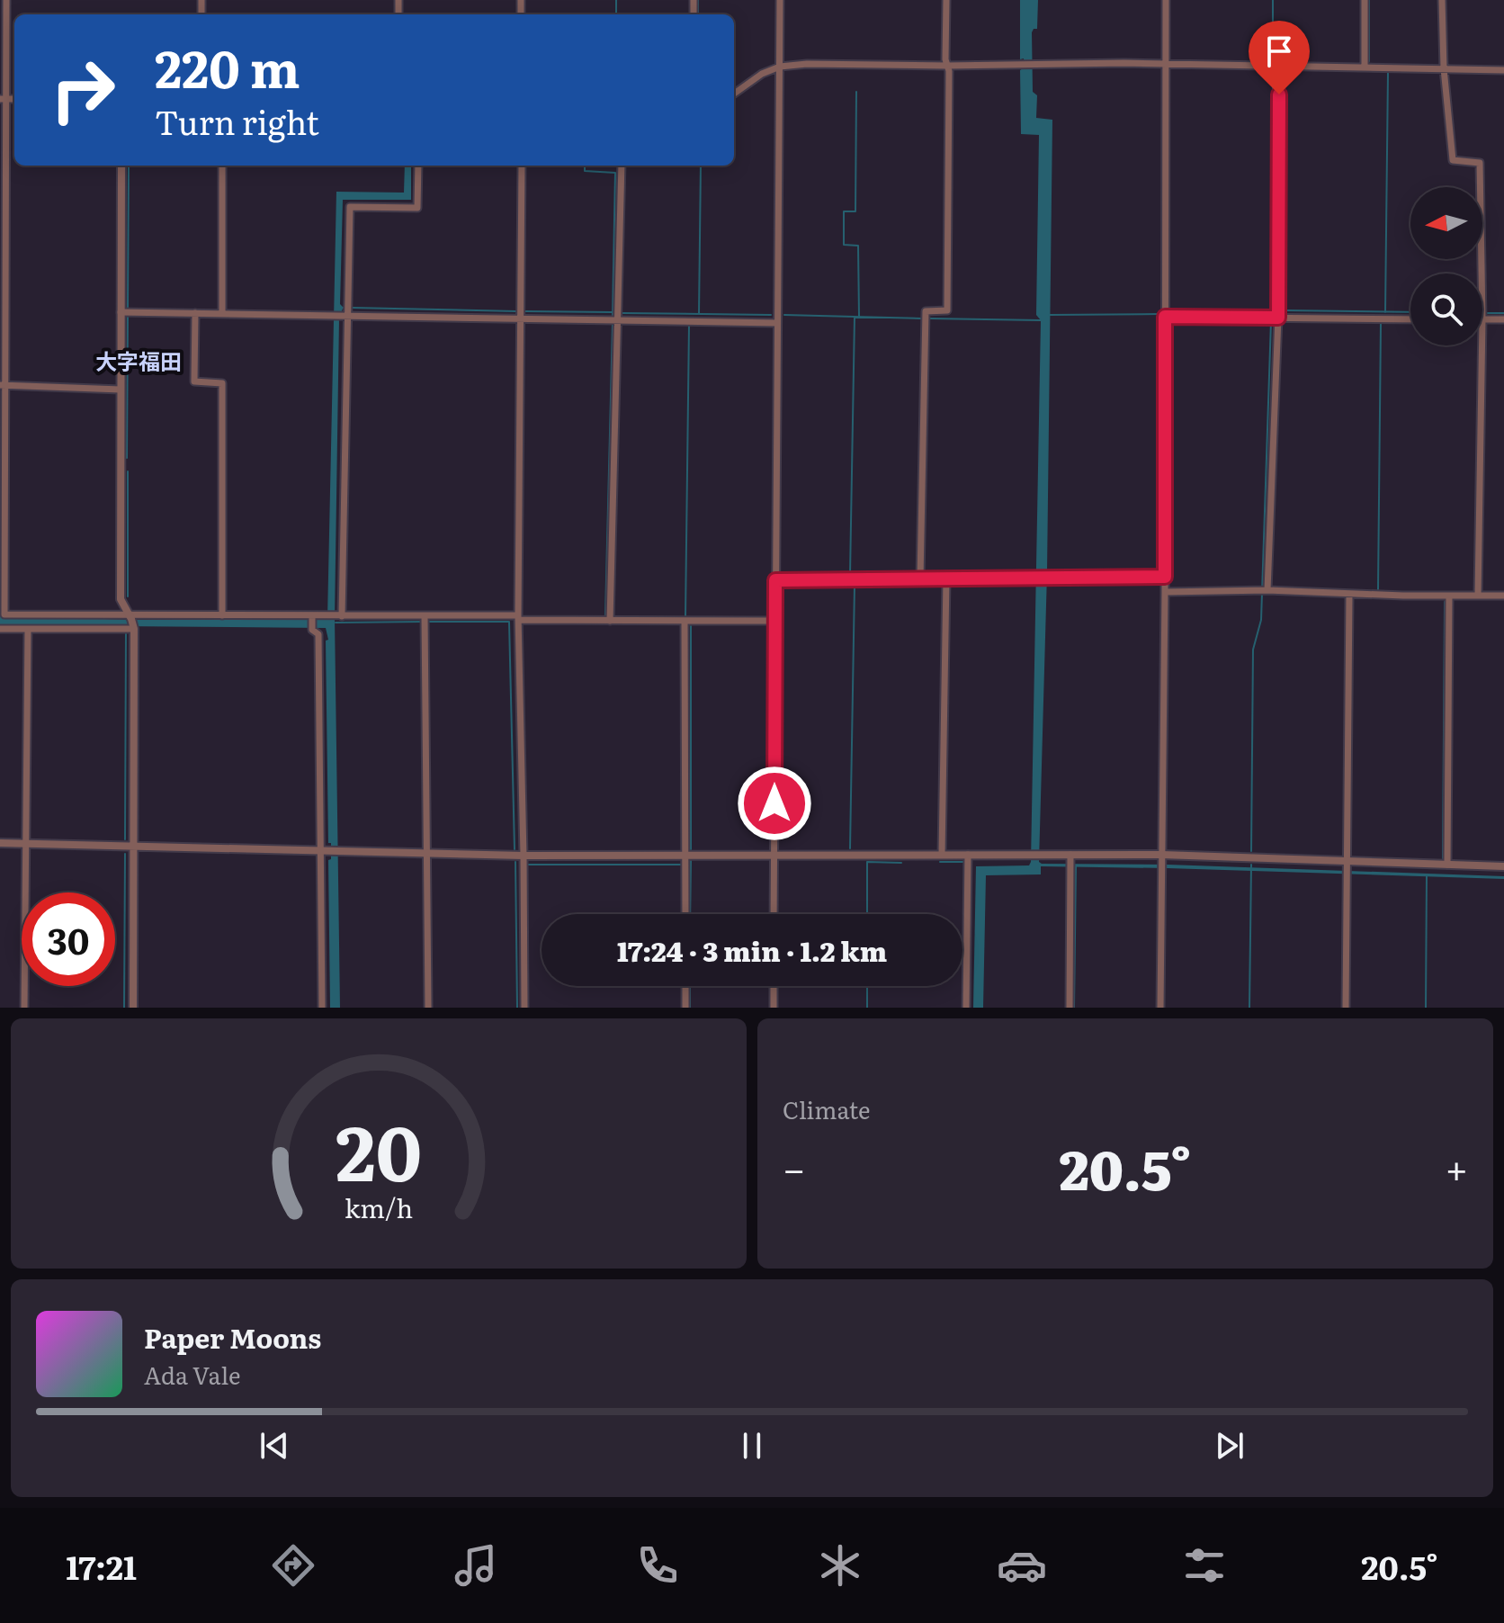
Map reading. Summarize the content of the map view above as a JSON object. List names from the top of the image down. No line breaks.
{"districts":["大字福田"],"north":"left","page":{"turn":["220 m","Turn right"],"limit":"30","trip":"17:24 · 3 min · 1.2 km","tile":"Climate","heat":["−","20.5°","+"],"song":["Paper Moons","Ada Vale"],"tabs":["17:21","20.5°"],"gauge":["20","km/h"]}}
